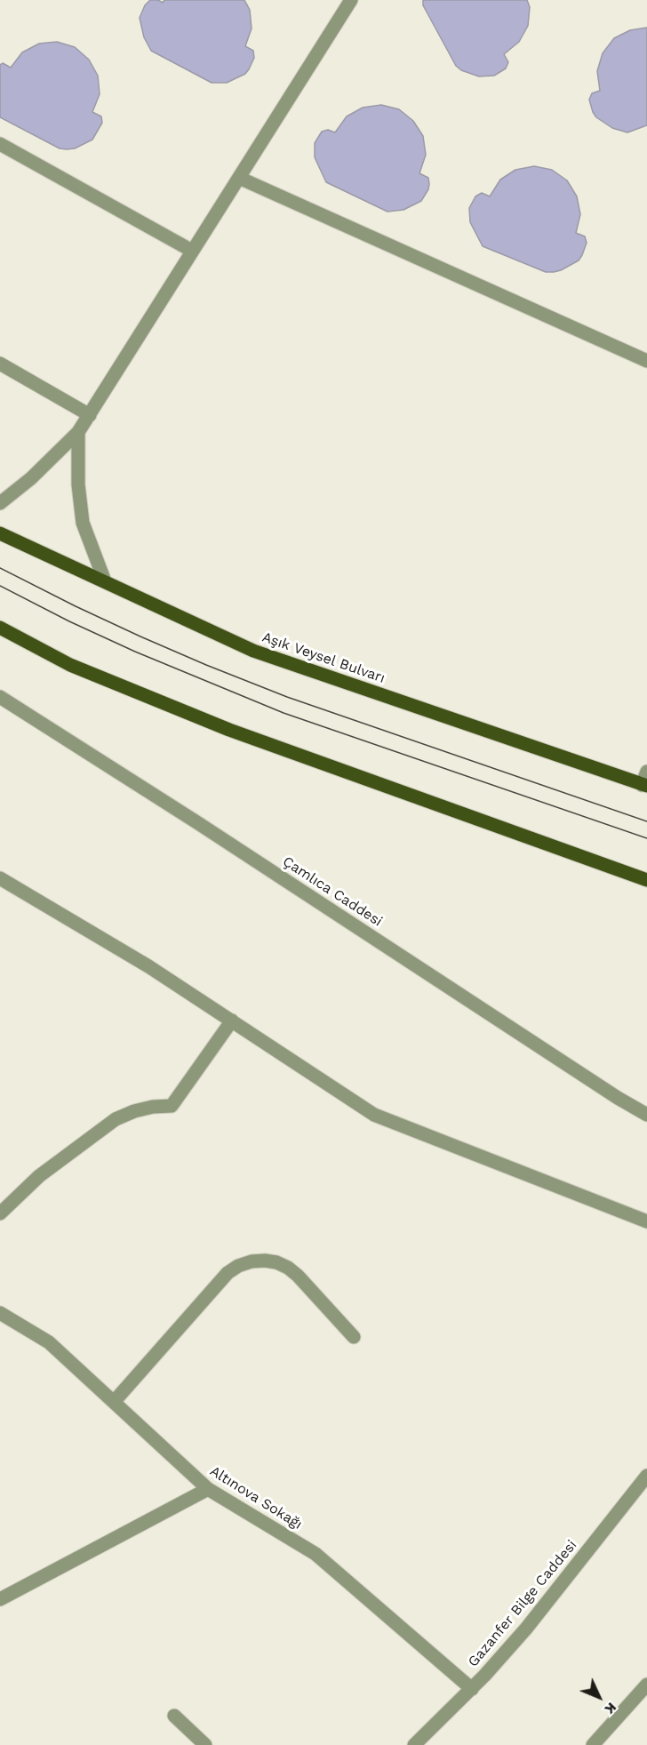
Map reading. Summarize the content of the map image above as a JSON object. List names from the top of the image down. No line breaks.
{"streets":{"main road":["Aşık Veysel Bulvarı"],"street":["Çamlıca Caddesi","Altınova Sokağı","Gazanfer Bilge Caddesi"]},"crossings":[["Altınova Sokağı","Gazanfer Bilge Caddesi"]],"north":"bottom right"}
